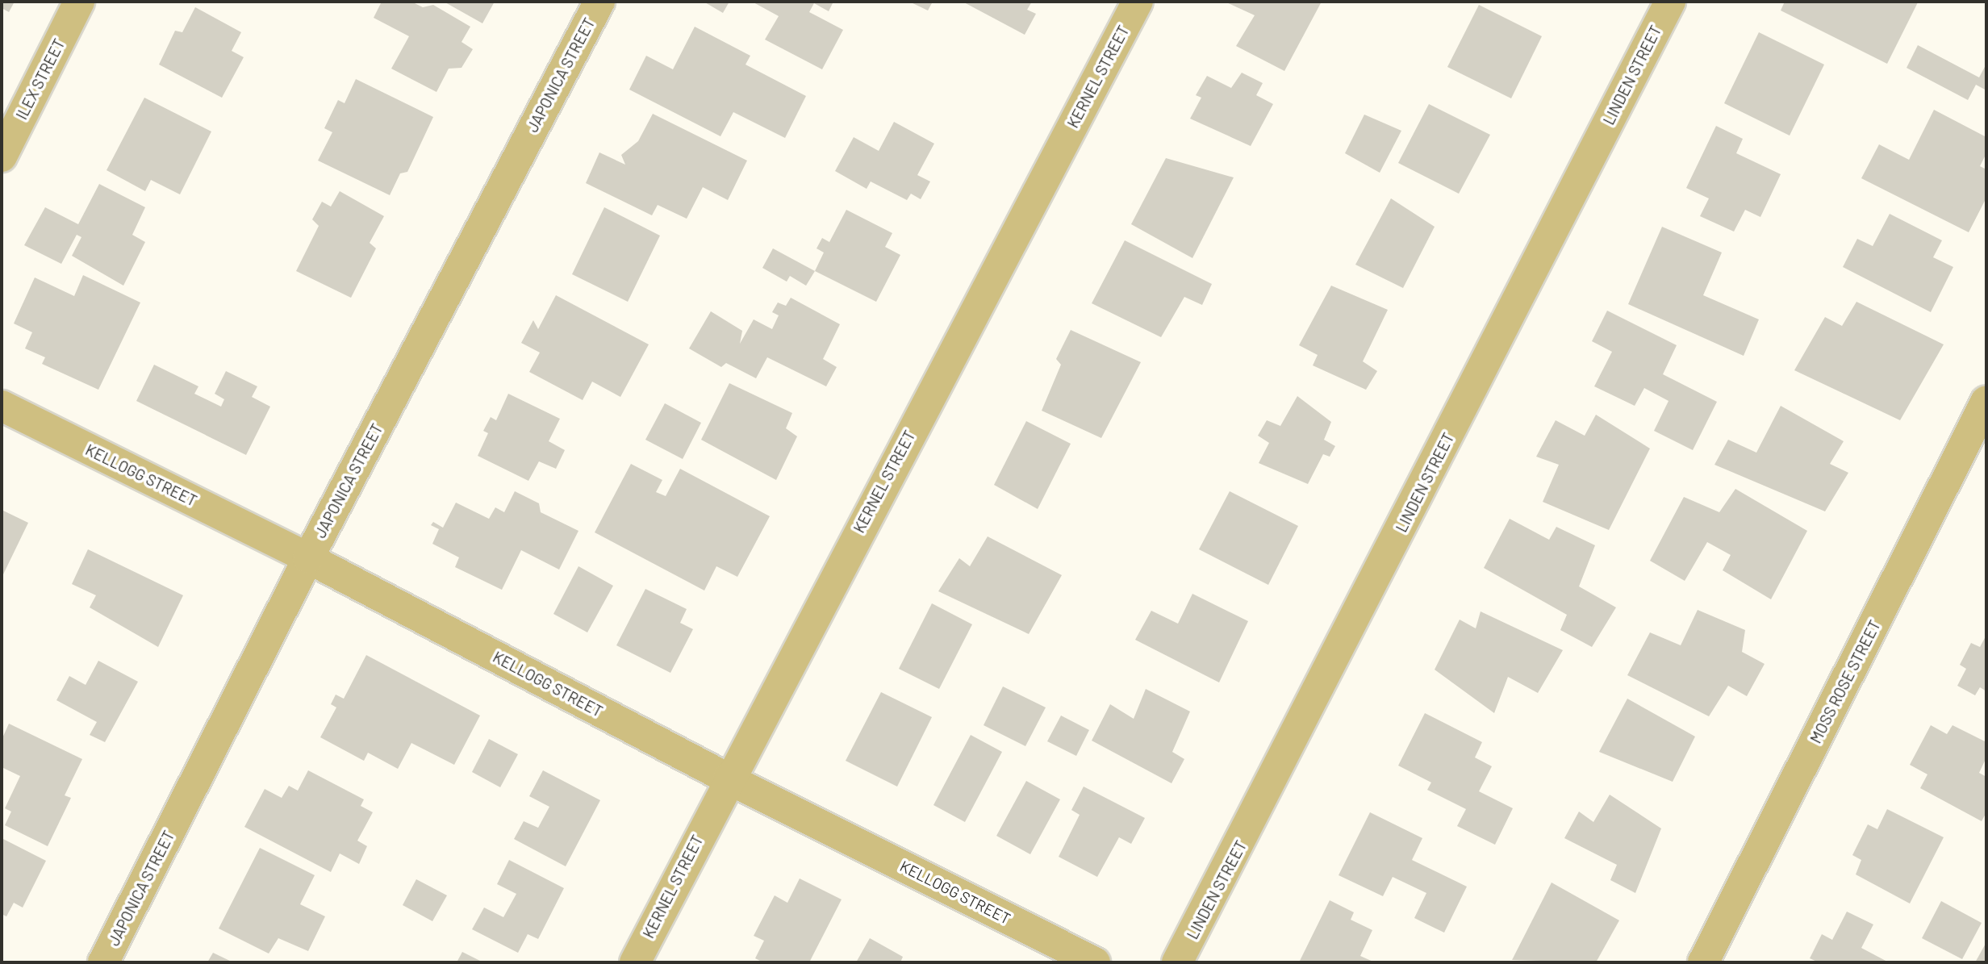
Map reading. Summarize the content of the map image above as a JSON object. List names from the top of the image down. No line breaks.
{"streets":{"street":["JAPONICA STREET","LINDEN STREET","KERNEL STREET","ILEX STREET","KELLOGG STREET","MOSS ROSE STREET"]},"crossings":[["JAPONICA STREET","KELLOGG STREET"],["KERNEL STREET","KELLOGG STREET"]]}
